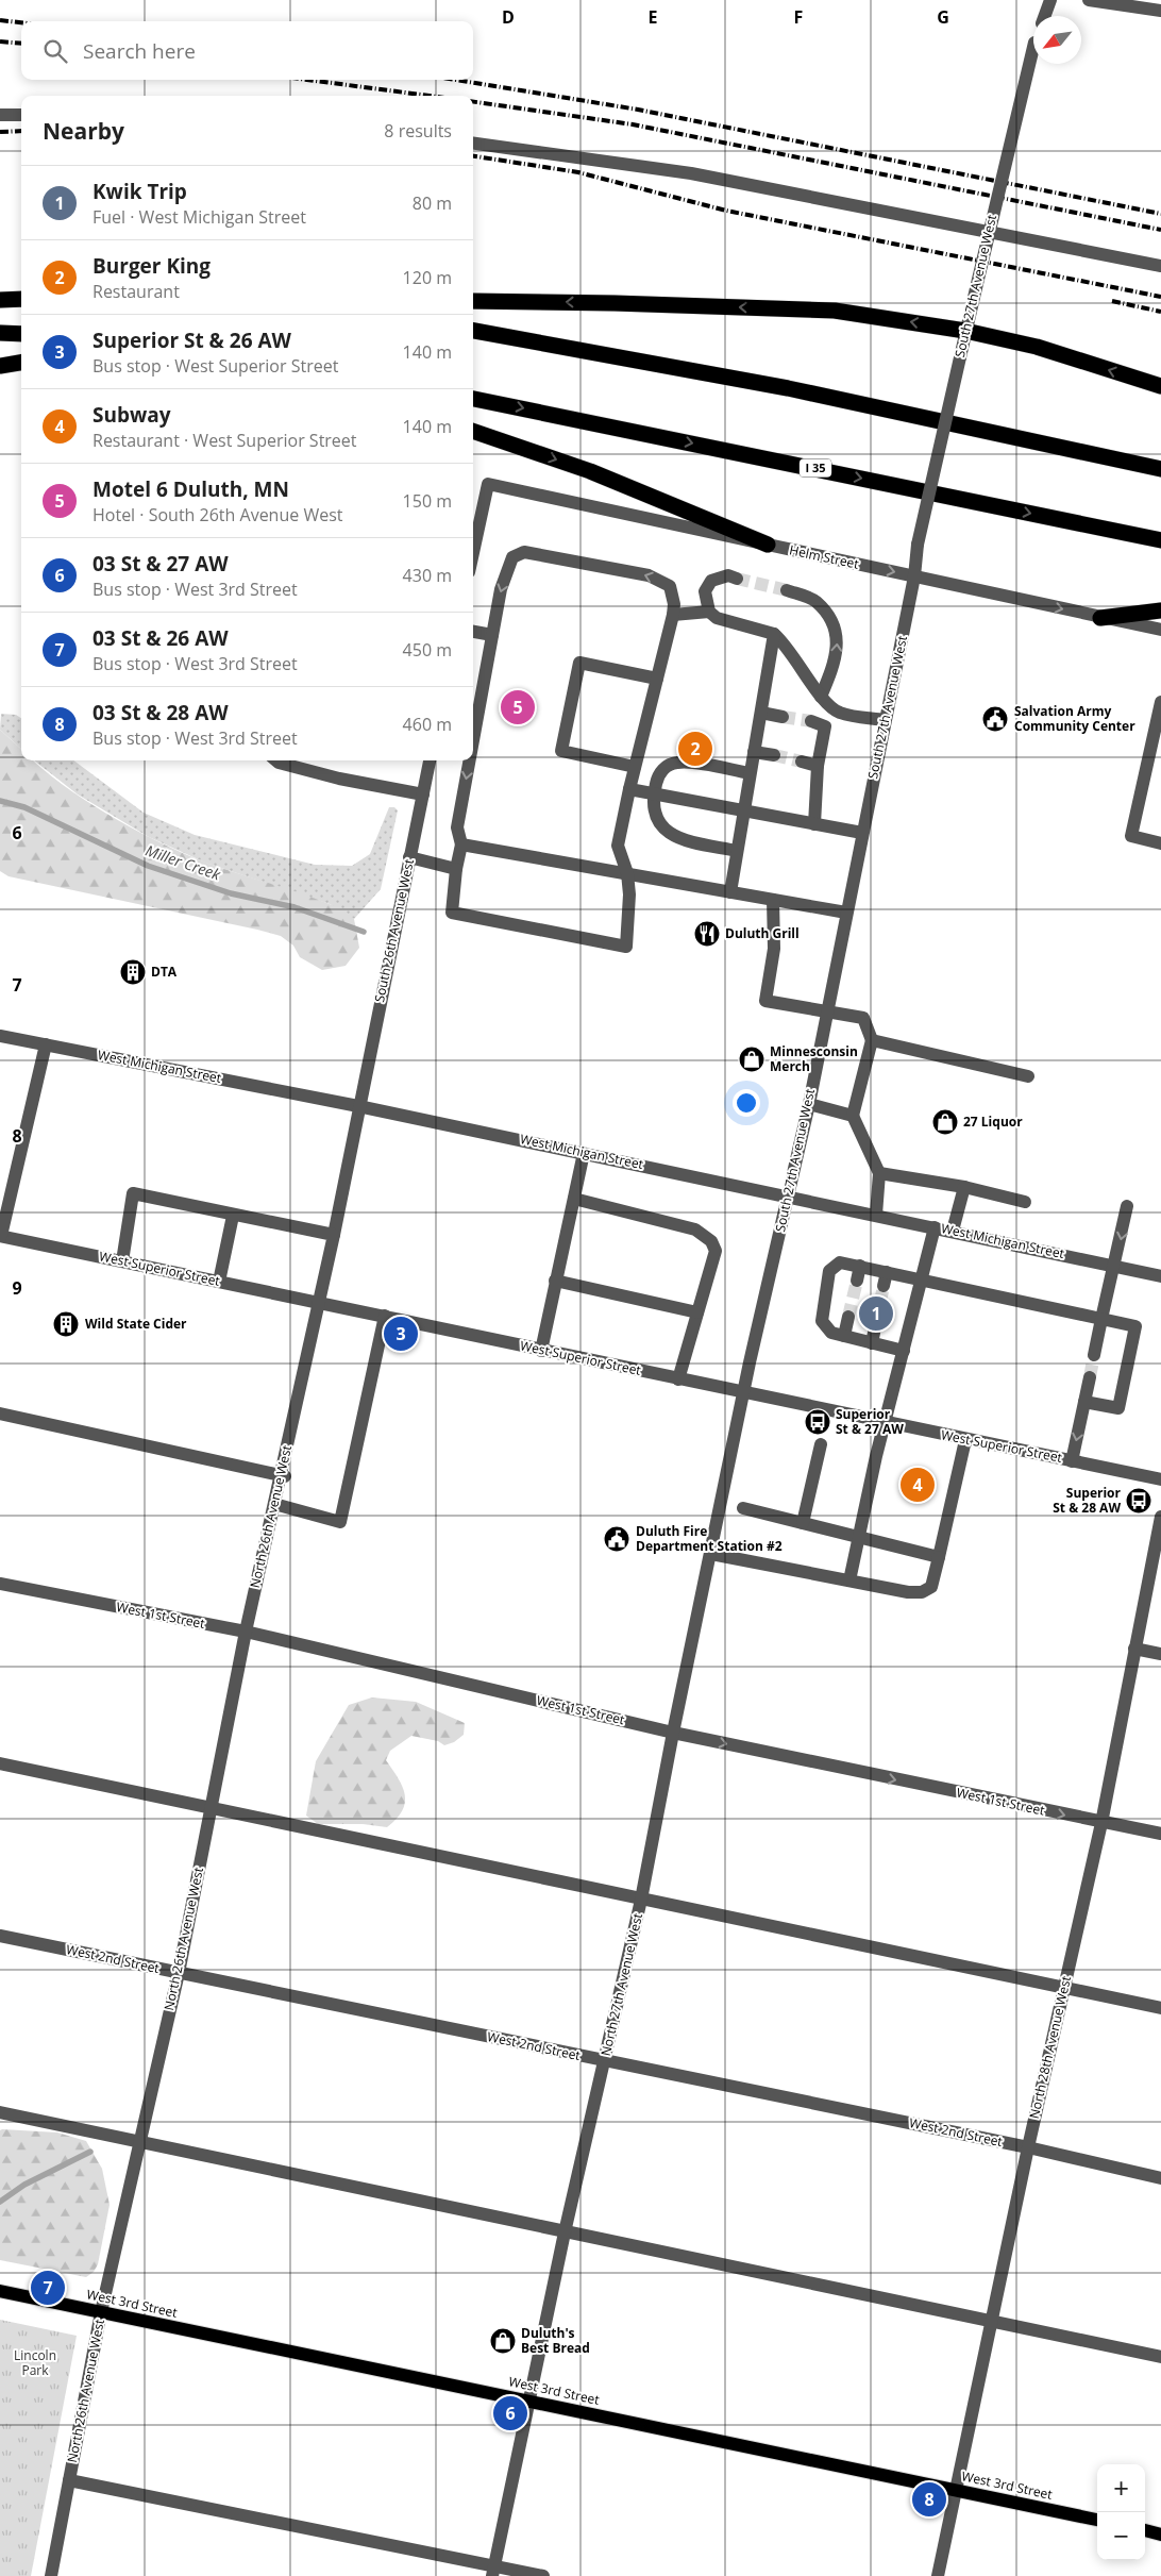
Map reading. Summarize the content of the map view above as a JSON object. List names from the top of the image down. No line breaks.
{"streets":{"highway":["I 35"],"main road":["West 3rd Street"],"street":["South 27th Avenue West","Helm Street","South 26th Avenue West","West Michigan Street","West Superior Street","North 26th Avenue West","West 1st Street","West 2nd Street","North 27th Avenue West","North 28th Avenue West"]},"crossings":[["South 27th Avenue West","Helm Street"],["South 27th Avenue West","West Michigan Street"],["South 27th Avenue West","West Superior Street"],["South 27th Avenue West","North 27th Avenue West"],["South 26th Avenue West","West Michigan Street"],["South 26th Avenue West","North 26th Avenue West"],["West Superior Street","North 26th Avenue West"],["West Superior Street","North 27th Avenue West"],["North 26th Avenue West","West 1st Street"],["North 26th Avenue West","West 2nd Street"],["North 26th Avenue West","West 3rd Street"],["West 1st Street","North 27th Avenue West"],["West 1st Street","North 28th Avenue West"],["West 2nd Street","North 27th Avenue West"],["West 2nd Street","North 28th Avenue West"],["North 27th Avenue West","West 3rd Street"],["North 28th Avenue West","West 3rd Street"]],"one_way":["Helm Street","West 1st Street"],"water":["Miller Creek"],"parks":["Lincoln Park"],"places":{"public building":["Salvation Army Community Center","Duluth Fire Department Station #2"],"restaurant":["Duluth Grill"],"building":["DTA","Wild State Cider"],"shop":["Minnesconsin Merch","27 Liquor","Duluth's Best Bread"],"bus stop":["Superior St & 27 AW","Superior St & 28 AW"]},"north":"bottom left","page":{"search":"Search here","heading":["Nearby","8 results"],"list":[{"mark":"1","name":"Kwik Trip","note":"Fuel · West Michigan Street","value":"80 m"},{"mark":"2","name":"Burger King","note":"Restaurant","value":"120 m"},{"mark":"3","name":"Superior St & 26 AW","note":"Bus stop · West Superior Street","value":"140 m"},{"mark":"4","name":"Subway","note":"Restaurant · West Superior Street","value":"140 m"},{"mark":"5","name":"Motel 6 Duluth, MN","note":"Hotel · South 26th Avenue West","value":"150 m"},{"mark":"6","name":"03 St & 27 AW","note":"Bus stop · West 3rd Street","value":"430 m"},{"mark":"7","name":"03 St & 26 AW","note":"Bus stop · West 3rd Street","value":"450 m"},{"mark":"8","name":"03 St & 28 AW","note":"Bus stop · West 3rd Street","value":"460 m"}],"pins":["5","2","1","3","4","7","6","8"],"map_buttons":["+","−"]},"grid":{"columns":["D","E","F","G"],"rows":["6","7","8","9"]}}
